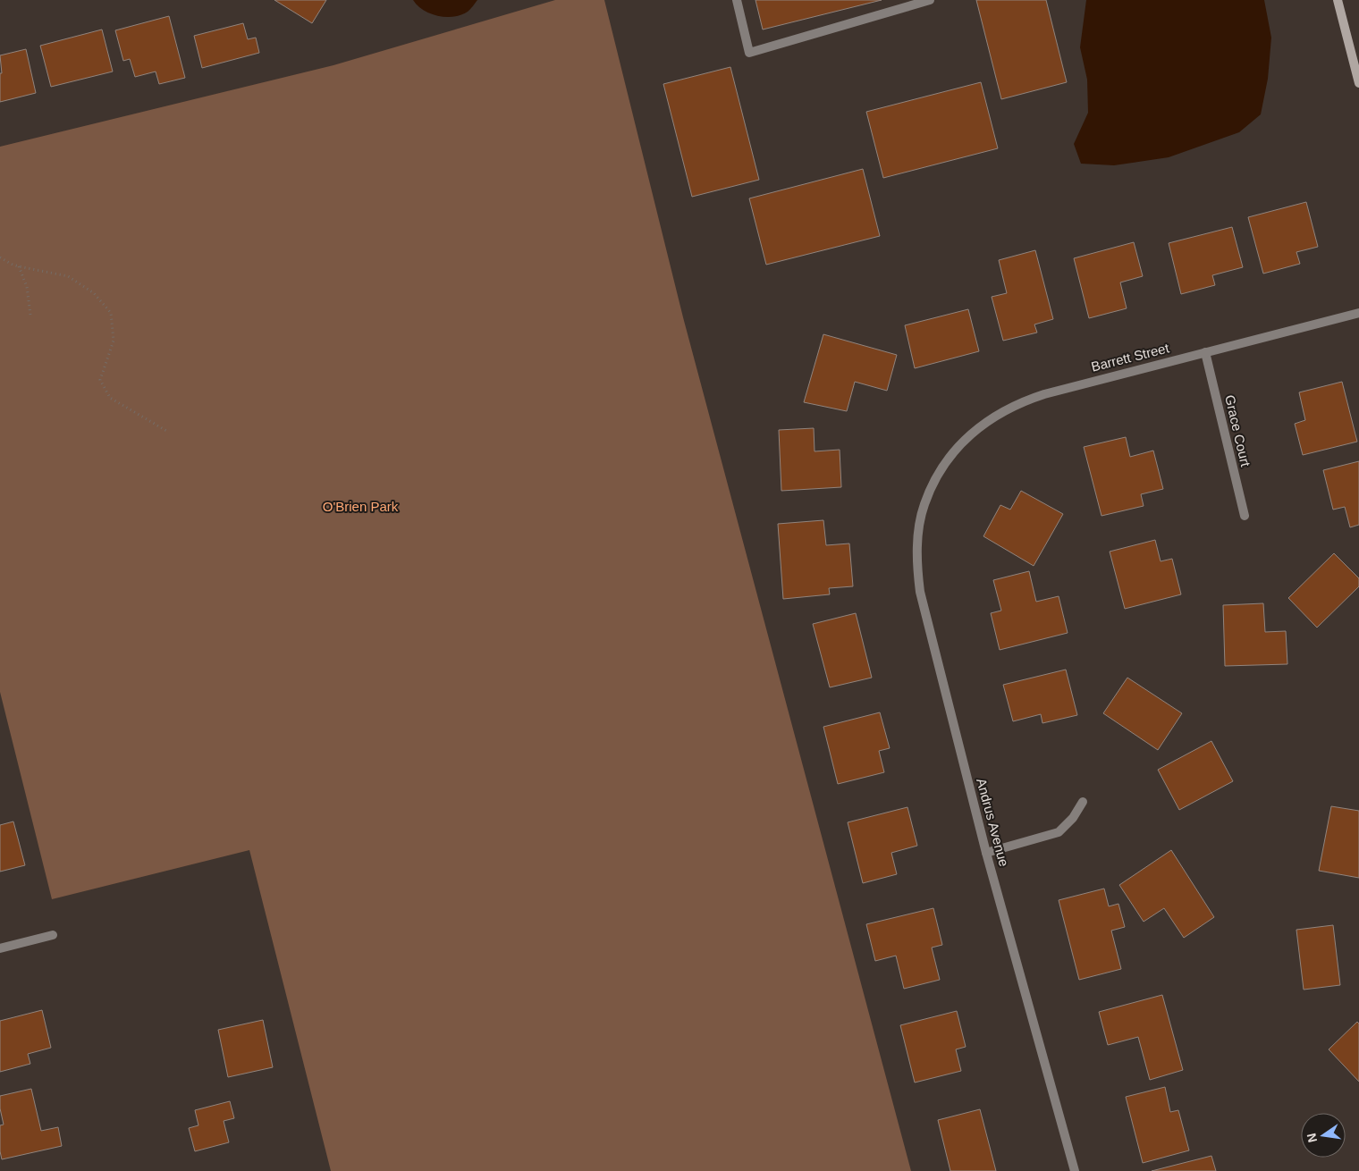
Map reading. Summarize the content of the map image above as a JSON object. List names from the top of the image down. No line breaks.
{"streets":{"street":["Barrett Street","Grace Court","Andrus Avenue"]},"crossings":[["Barrett Street","Grace Court"],["Barrett Street","Andrus Avenue"]],"parks":["O'Brien Park"],"north":"left"}
